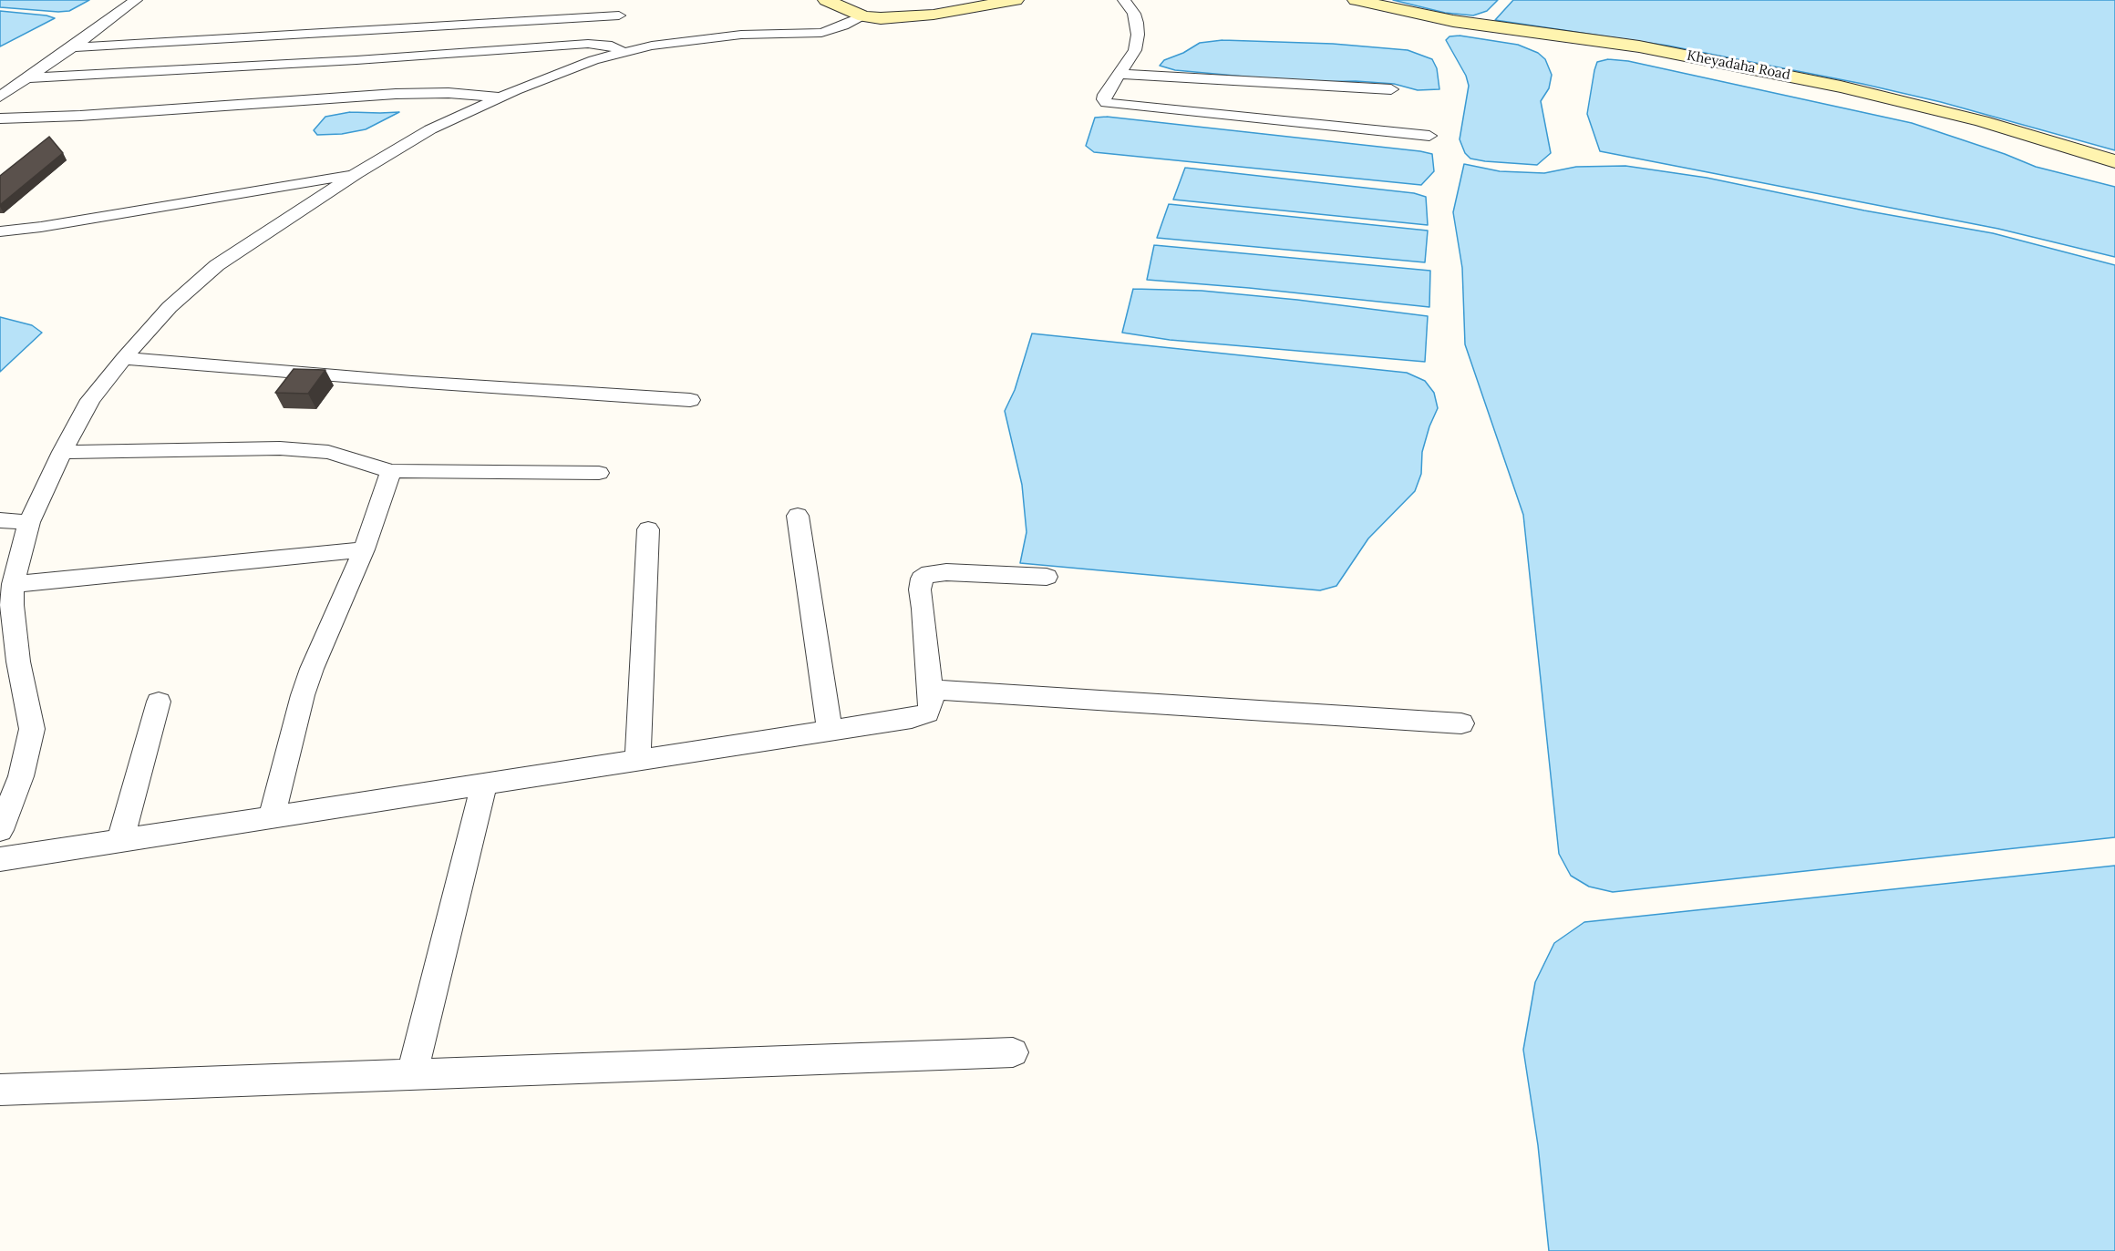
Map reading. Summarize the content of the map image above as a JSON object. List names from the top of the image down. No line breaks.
{"streets":{"main road":["Kheyadaha Road"]}}
